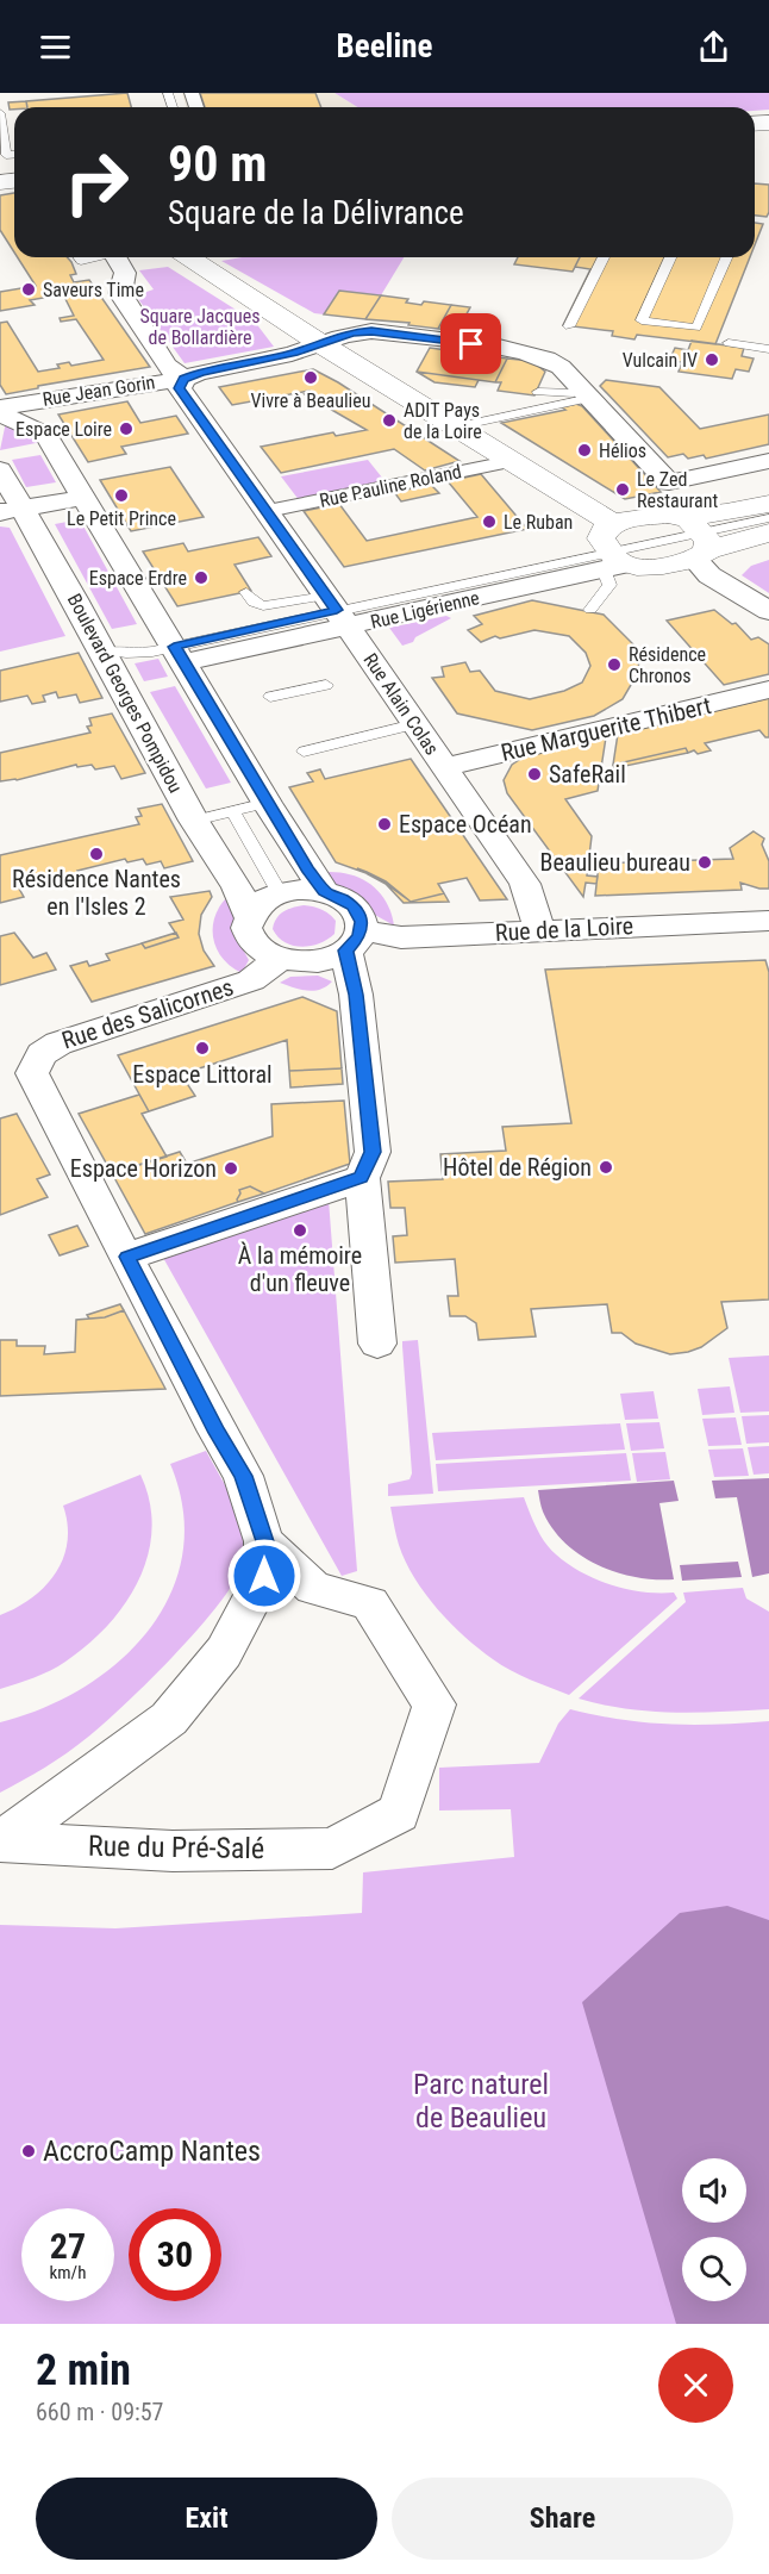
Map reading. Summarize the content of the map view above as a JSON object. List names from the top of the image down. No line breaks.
{"streets":{"street":["Rue Jean Gorin","Rue Pauline Roland","Rue Ligérienne","Boulevard Georges Pompidou","Rue Alain Colas","Rue Marguerite Thibert","Rue de la Loire","Rue des Salicornes","Rue du Pré-Salé"]},"crossings":[["Rue Jean Gorin","Rue Alain Colas"],["Rue Pauline Roland","Rue Alain Colas"],["Rue Ligérienne","Rue Alain Colas"],["Boulevard Georges Pompidou","Rue de la Loire"],["Boulevard Georges Pompidou","Rue des Salicornes"],["Rue Alain Colas","Rue Marguerite Thibert"],["Rue Alain Colas","Rue de la Loire"],["Rue de la Loire","Rue des Salicornes"],["Rue des Salicornes","Rue du Pré-Salé"]],"parks":["Square Jacques de Bollardière","Parc naturel de Beaulieu"],"places":["Saveurs Time","Vulcain IV","Vivre à Beaulieu","ADIT Pays de la Loire","Espace Loire","Hélios","Le Zed Restaurant","Le Petit Prince","Le Ruban","Espace Erdre","Résidence Chronos","SafeRail","Espace Océan","Résidence Nantes en l'Isles 2","Beaulieu bureau","Espace Littoral","Hôtel de Région","Espace Horizon","À la mémoire d'un fleuve","AccroCamp Nantes"],"page":{"header":"Beeline","turn":["90 m","Square de la Délivrance"],"speed":"27 km/h","limit":"30","heading":["2 min","660 m · 09:57"],"buttons":["Exit","Share"]}}
